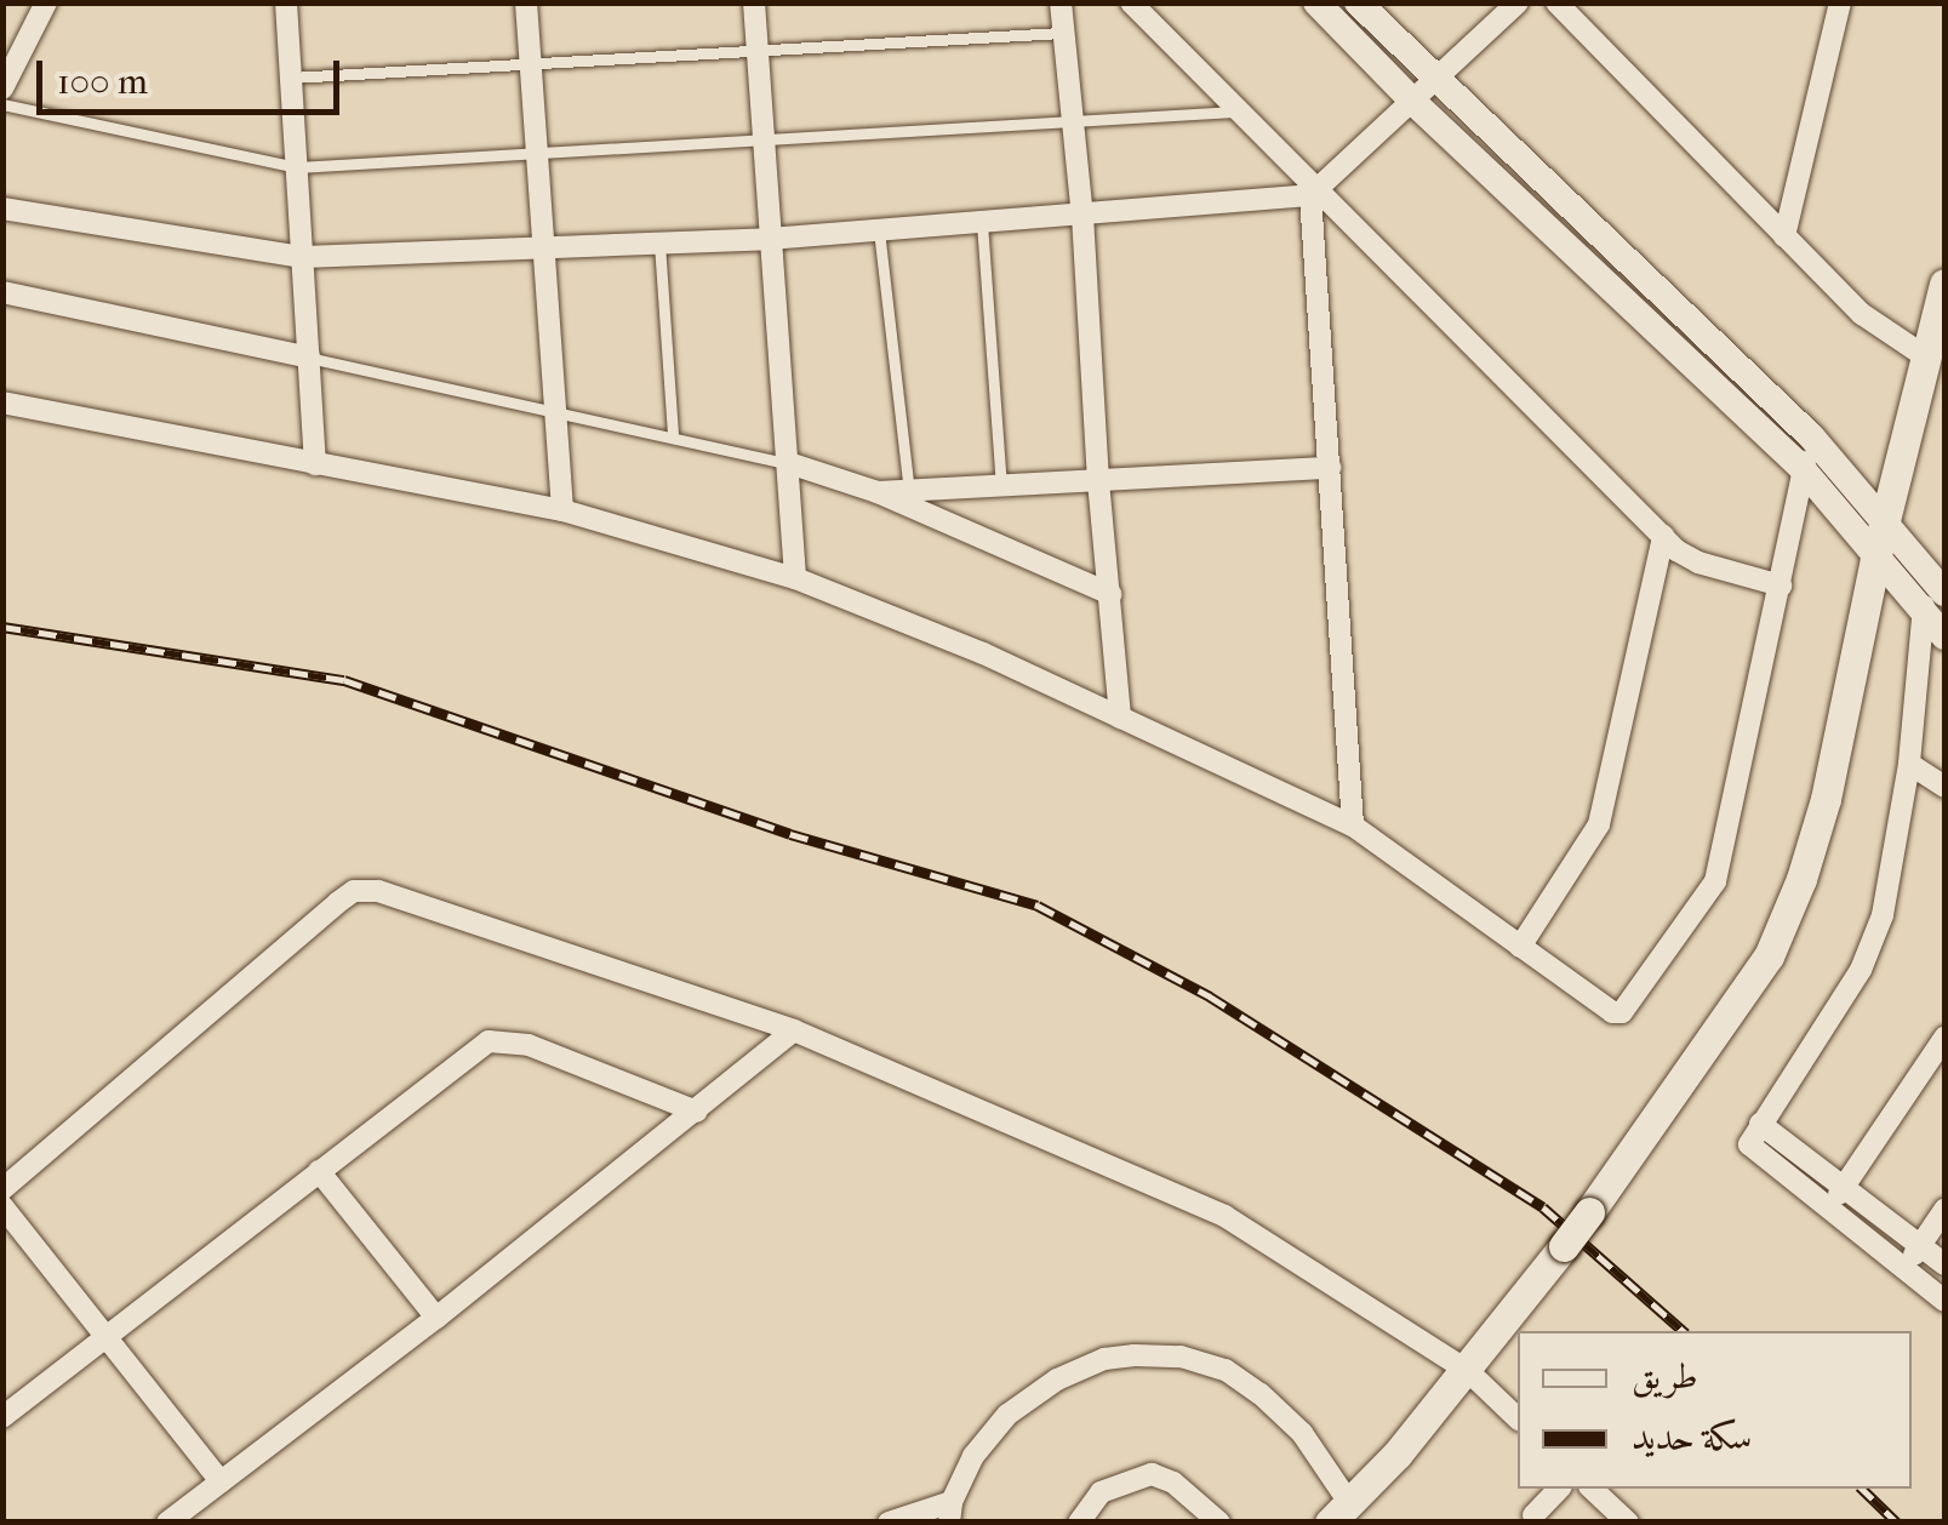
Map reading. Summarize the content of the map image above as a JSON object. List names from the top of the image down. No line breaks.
{"legend":["طريق","سكة حديد"],"scale_bar":"100 m"}
